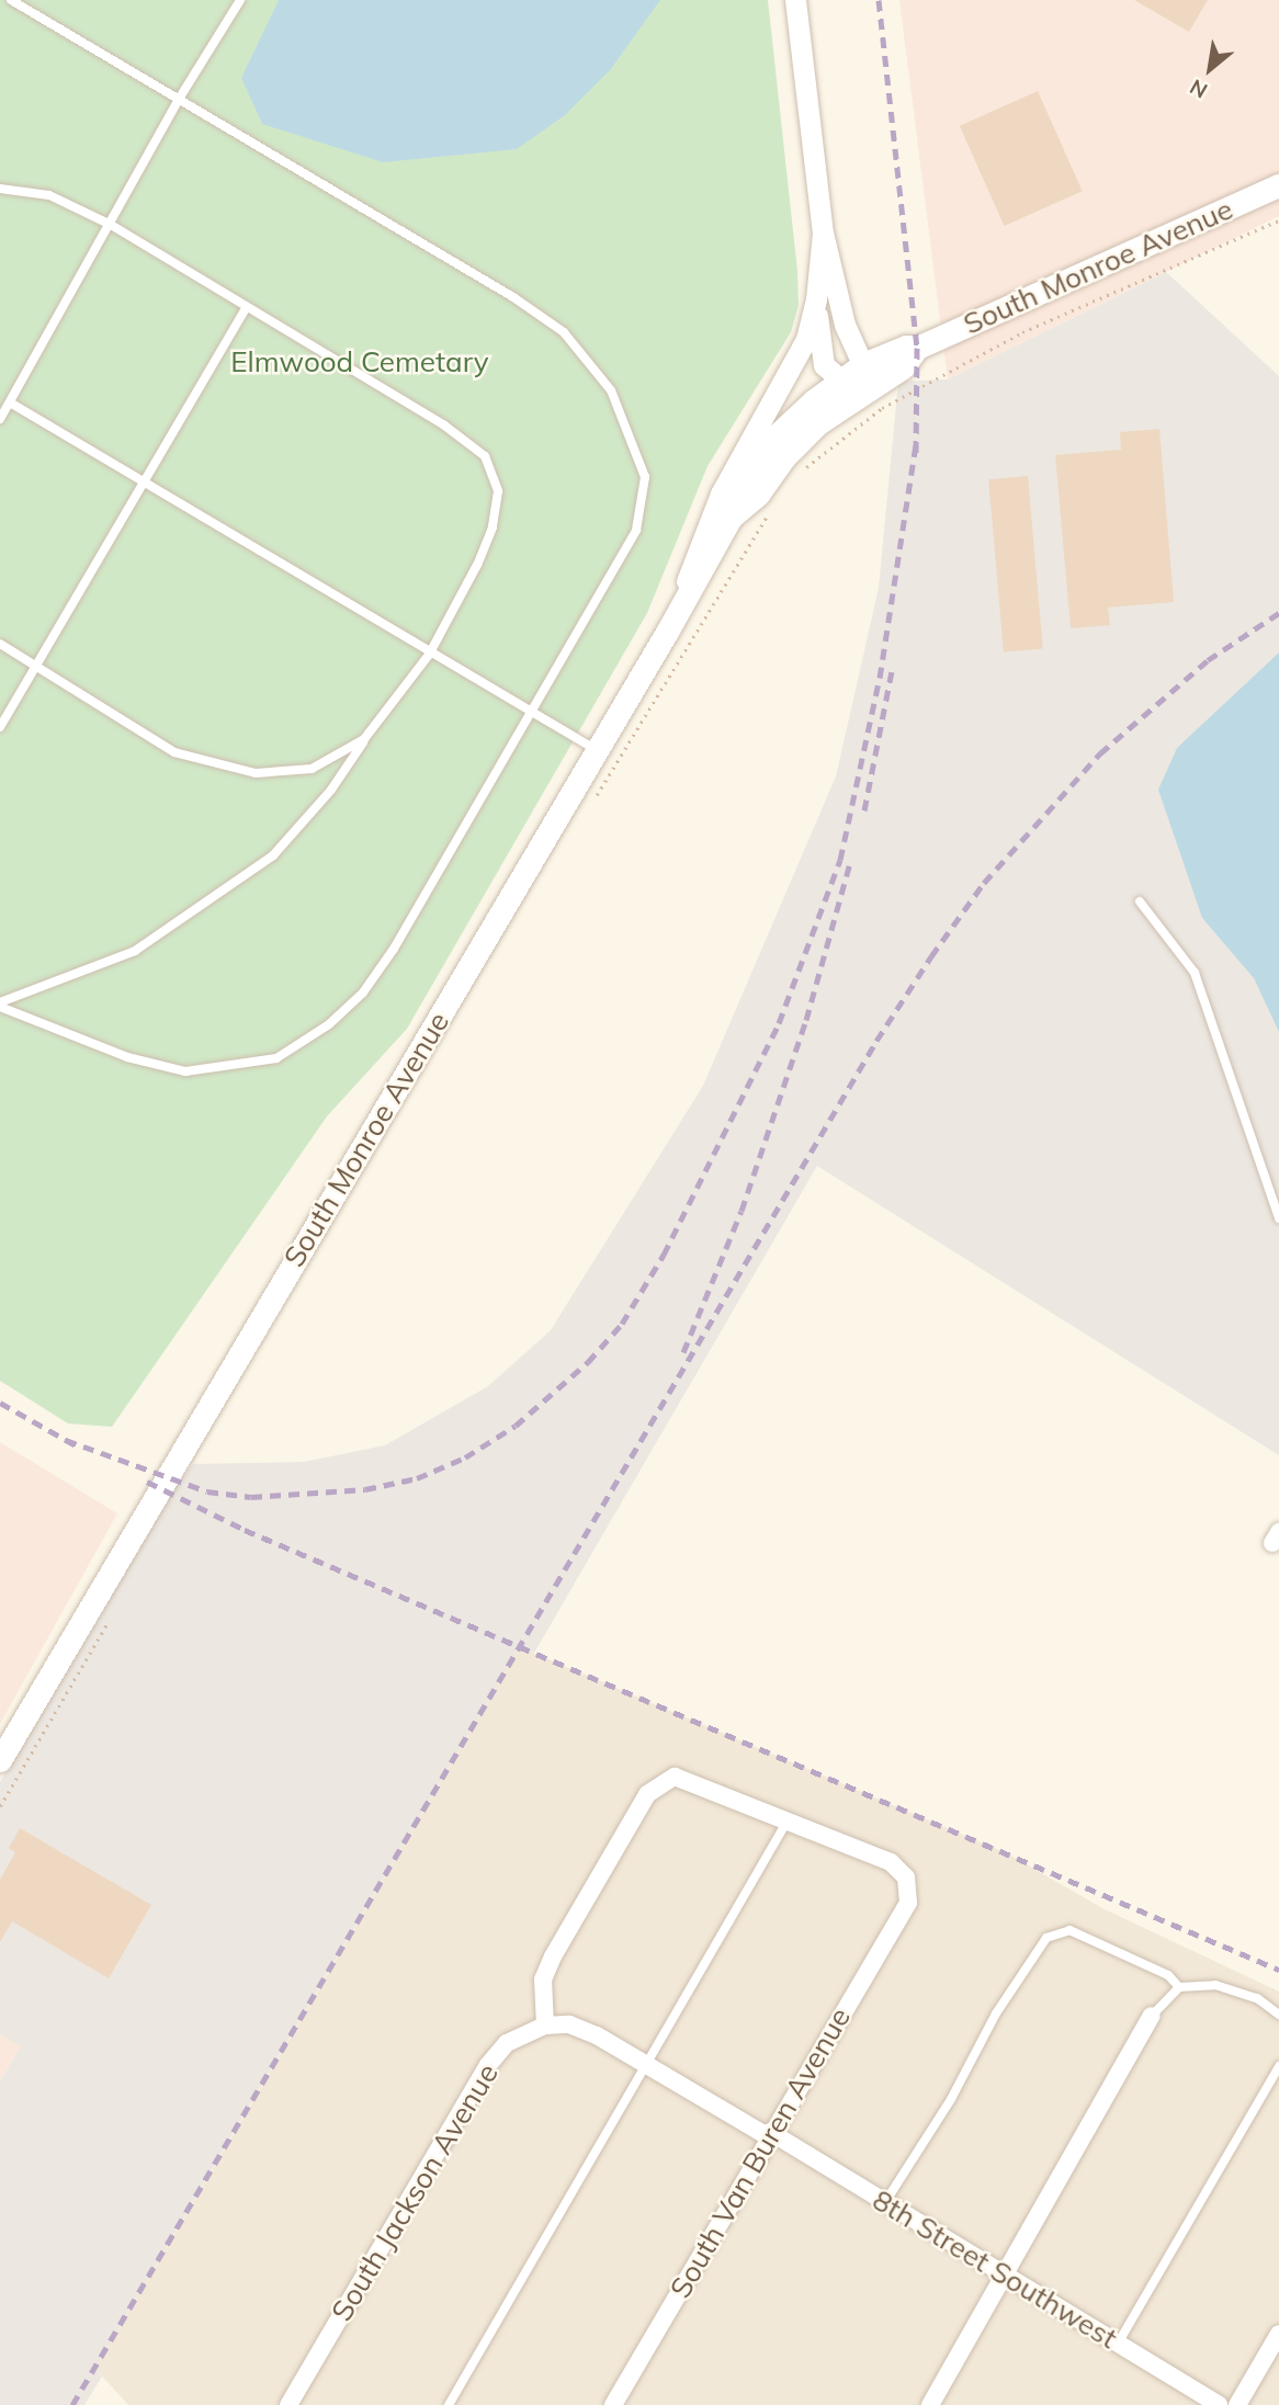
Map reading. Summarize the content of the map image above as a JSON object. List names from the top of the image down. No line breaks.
{"streets":{"main road":["South Monroe Avenue"],"street":["South Van Buren Avenue","South Jackson Avenue","8th Street Southwest"]},"crossings":[["South Van Buren Avenue","8th Street Southwest"],["South Jackson Avenue","8th Street Southwest"]],"parks":["Elmwood Cemetary"],"north":"bottom left"}
